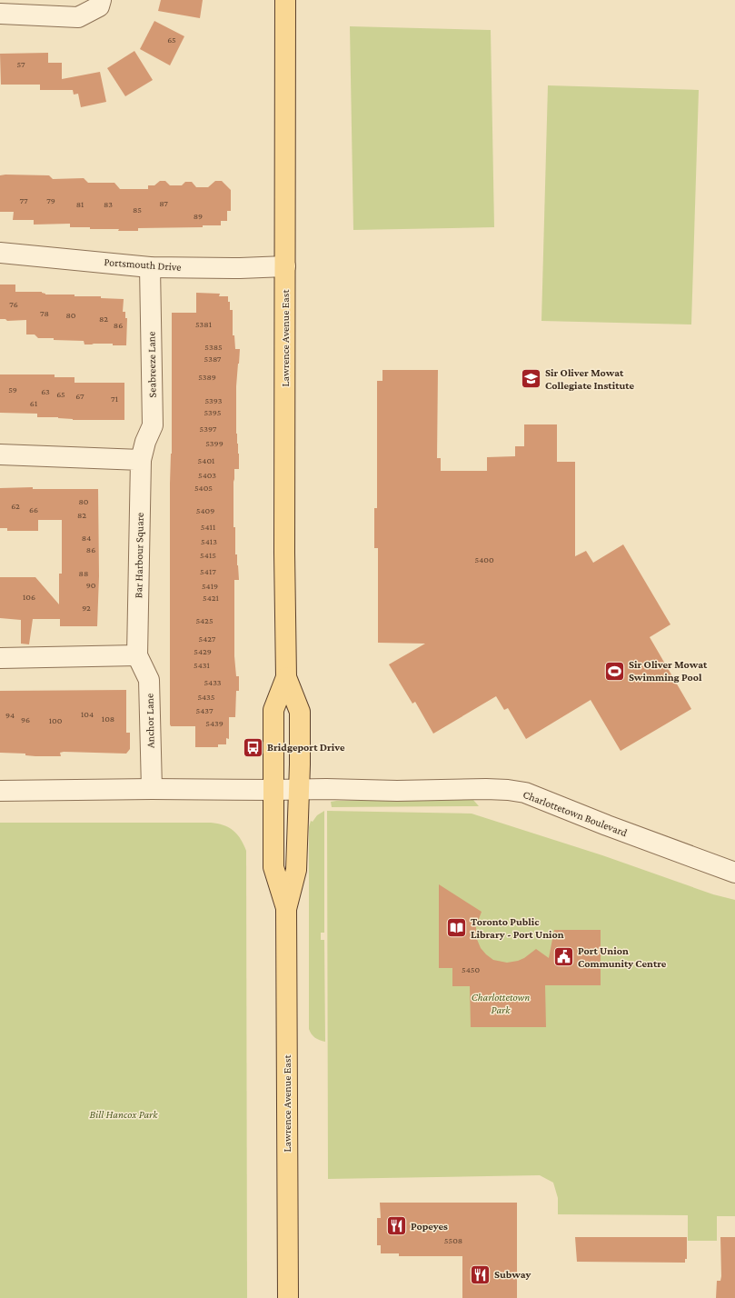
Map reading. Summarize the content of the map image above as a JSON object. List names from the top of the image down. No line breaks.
{"streets":{"main road":["Lawrence Avenue East"],"street":["Portsmouth Drive","Seabreeze Lane","Bar Harbour Square","Anchor Lane","Charlottetown Boulevard"]},"crossings":[["Portsmouth Drive","Lawrence Avenue East"],["Portsmouth Drive","Seabreeze Lane"],["Lawrence Avenue East","Charlottetown Boulevard"],["Seabreeze Lane","Bar Harbour Square"],["Bar Harbour Square","Anchor Lane"]],"parks":["Charlottetown Park","Bill Hancox Park"],"places":{"school or university":["Sir Oliver Mowat Collegiate Institute"],"sports":["Sir Oliver Mowat Swimming Pool"],"bus stop":["Bridgeport Drive"],"library":["Toronto Public Library - Port Union"],"public building":["Port Union Community Centre"],"restaurant":["Popeyes","Subway"]},"house_numbers":["65","57","77","79","87","81","83","85","89","76","78","80","82","5381","86","5385","5387","5389","59","63","65","67","71","5393","61","5395","5397","5399","5401","5403","5405","80","62","66","5409","82","5411","84","5413","86","5415","5400","5417","88","90","5419","106","5421","92","5425","5427","5429","5431","5433","5435","5437","104","94","108","96","100","5439","5450","5508"]}
